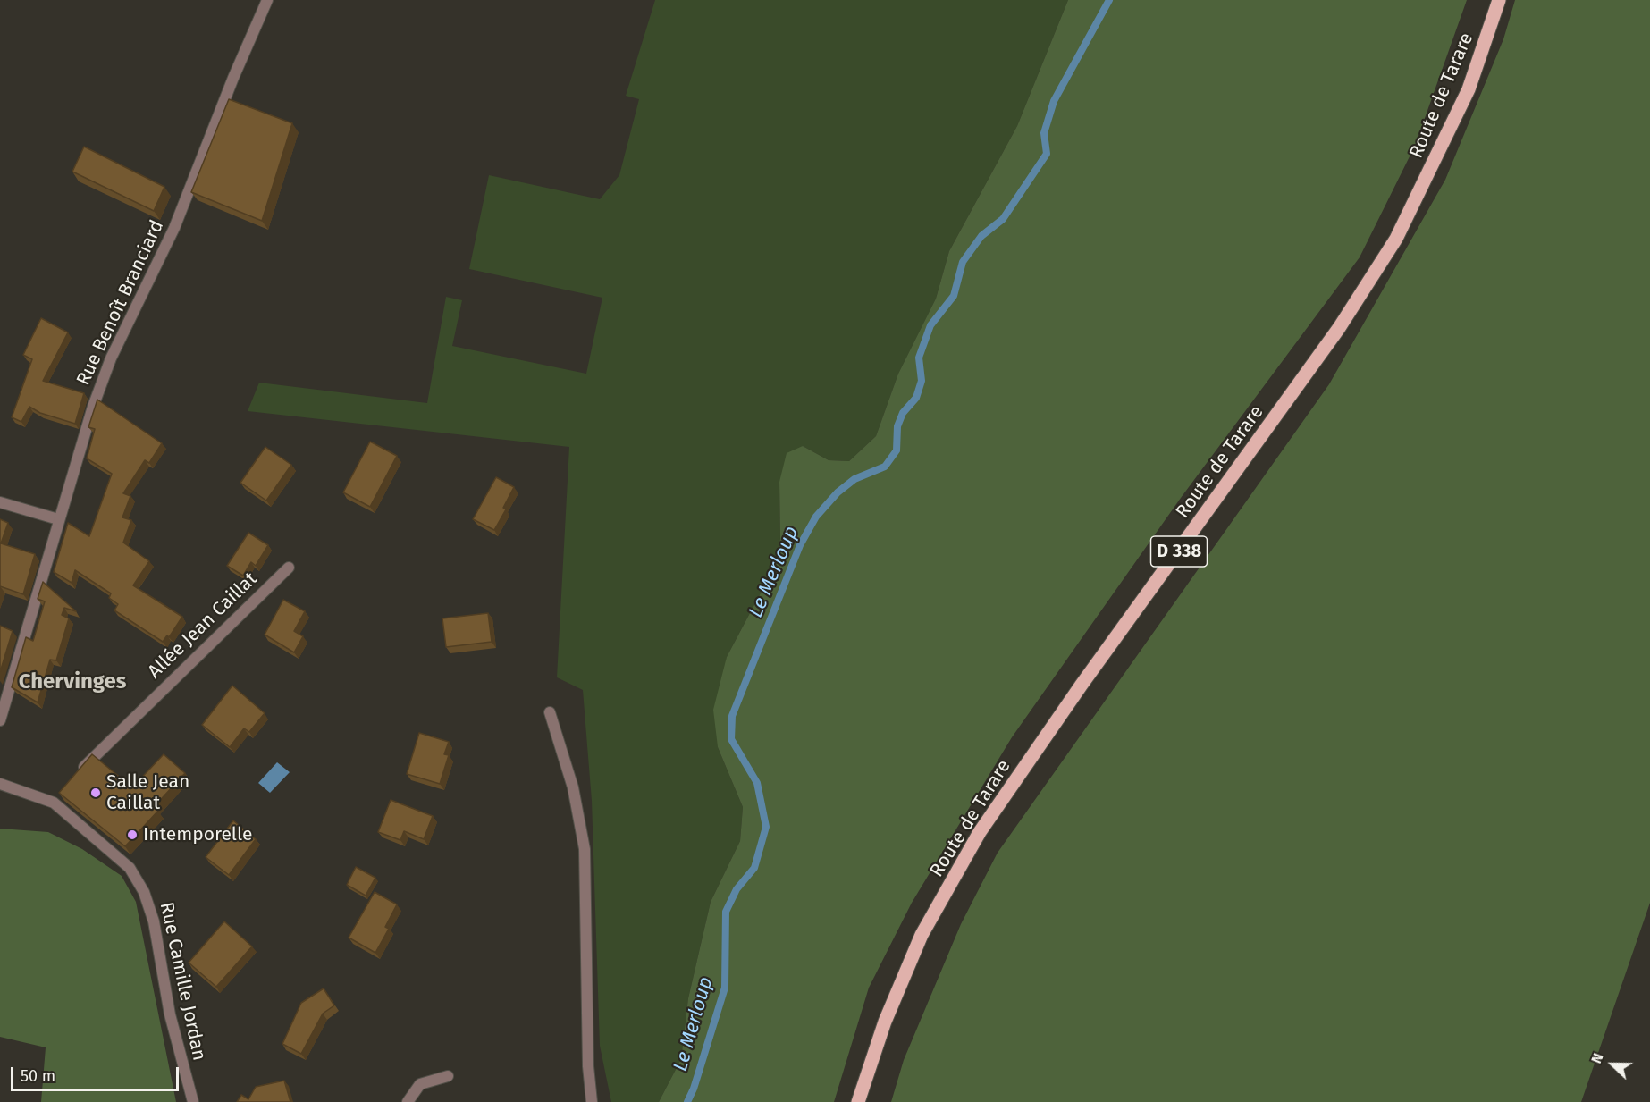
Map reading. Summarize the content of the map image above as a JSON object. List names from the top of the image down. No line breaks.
{"streets":{"main road":["Route de Tarare","D 338"],"street":["Rue Benoît Branciard","Allée Jean Caillat","Rue Camille Jordan"]},"districts":["Chervinges"],"water":["Le Merloup"],"places":["Salle Jean Caillat","Intemporelle"],"scale_bar":"50 m","north":"left"}
